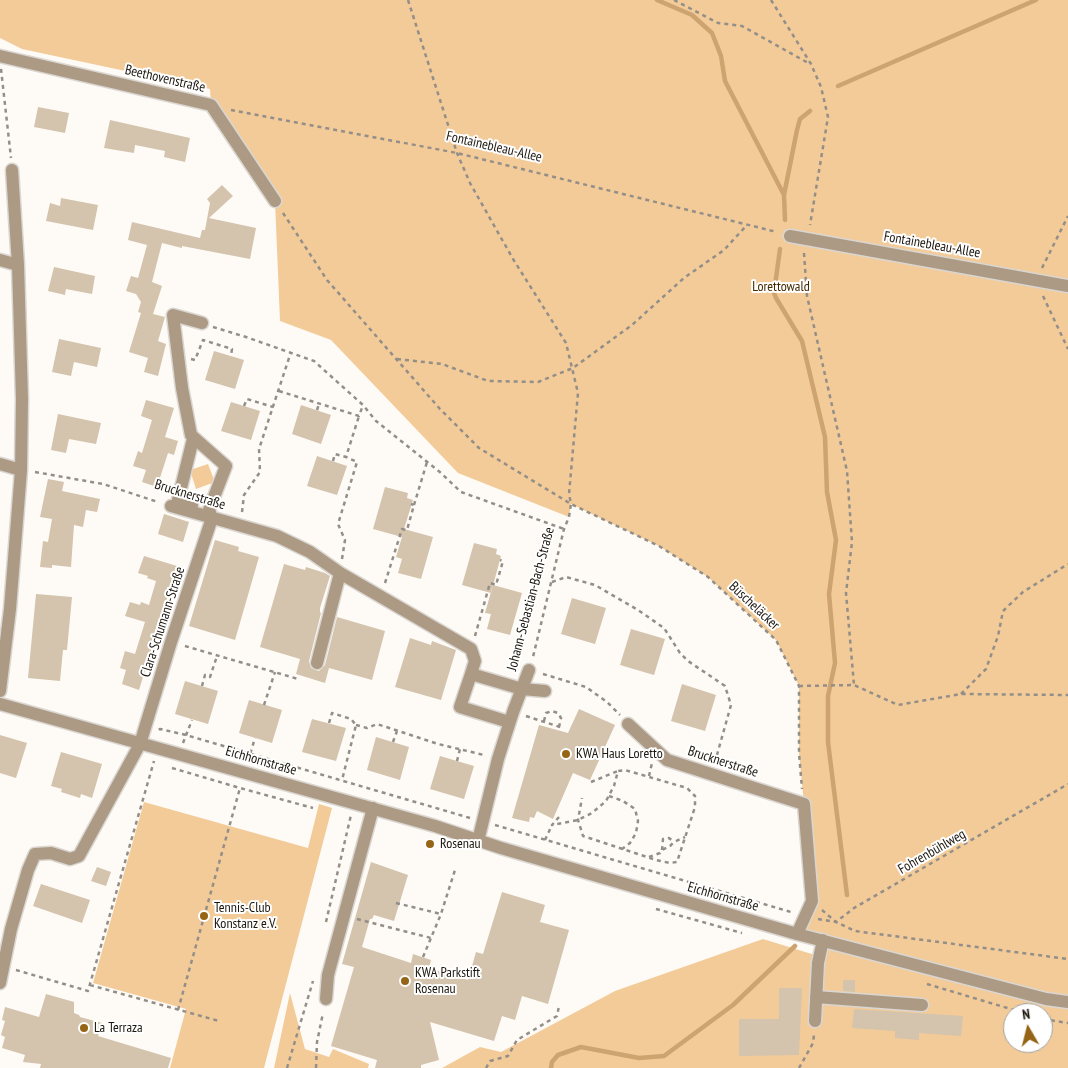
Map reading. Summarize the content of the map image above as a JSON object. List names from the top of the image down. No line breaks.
{"streets":{"street":["Beethovenstraße","Fontainebleau-Allee","Brucknerstraße","Johann-Sebastian-Bach-Straße","Clara-Schumann-Straße","Eichhornstraße"],"path":["Büscheläcker","Fohrenbühlweg"]},"crossings":[["Beethovenstraße","Fontainebleau-Allee"],["Beethovenstraße","Büscheläcker"],["Fontainebleau-Allee","Johann-Sebastian-Bach-Straße"],["Brucknerstraße","Büscheläcker"],["Brucknerstraße","Clara-Schumann-Straße"],["Johann-Sebastian-Bach-Straße","Büscheläcker"],["Johann-Sebastian-Bach-Straße","Eichhornstraße"],["Clara-Schumann-Straße","Eichhornstraße"]],"parks":["Lorettowald"],"places":["KWA Haus Loretto","Rosenau","Tennis-Club Konstanz e.V.","KWA Parkstift Rosenau","La Terraza"],"north":"top"}
